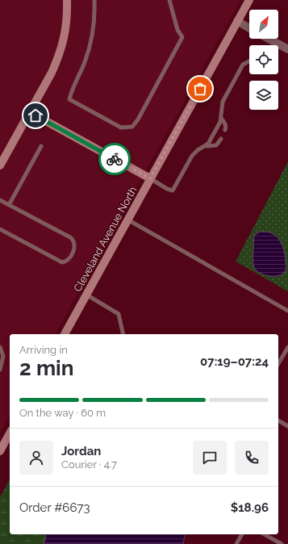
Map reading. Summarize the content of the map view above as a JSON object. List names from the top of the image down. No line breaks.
{"streets":{"street":["Cleveland Avenue North"]},"north":"top right","page":{"heading":["2 min","Arriving in","07:19–07:24"],"panel":["Jordan","Courier · 4.7","Order #6673","$18.96"],"bar":"On the way · 60 m"}}
